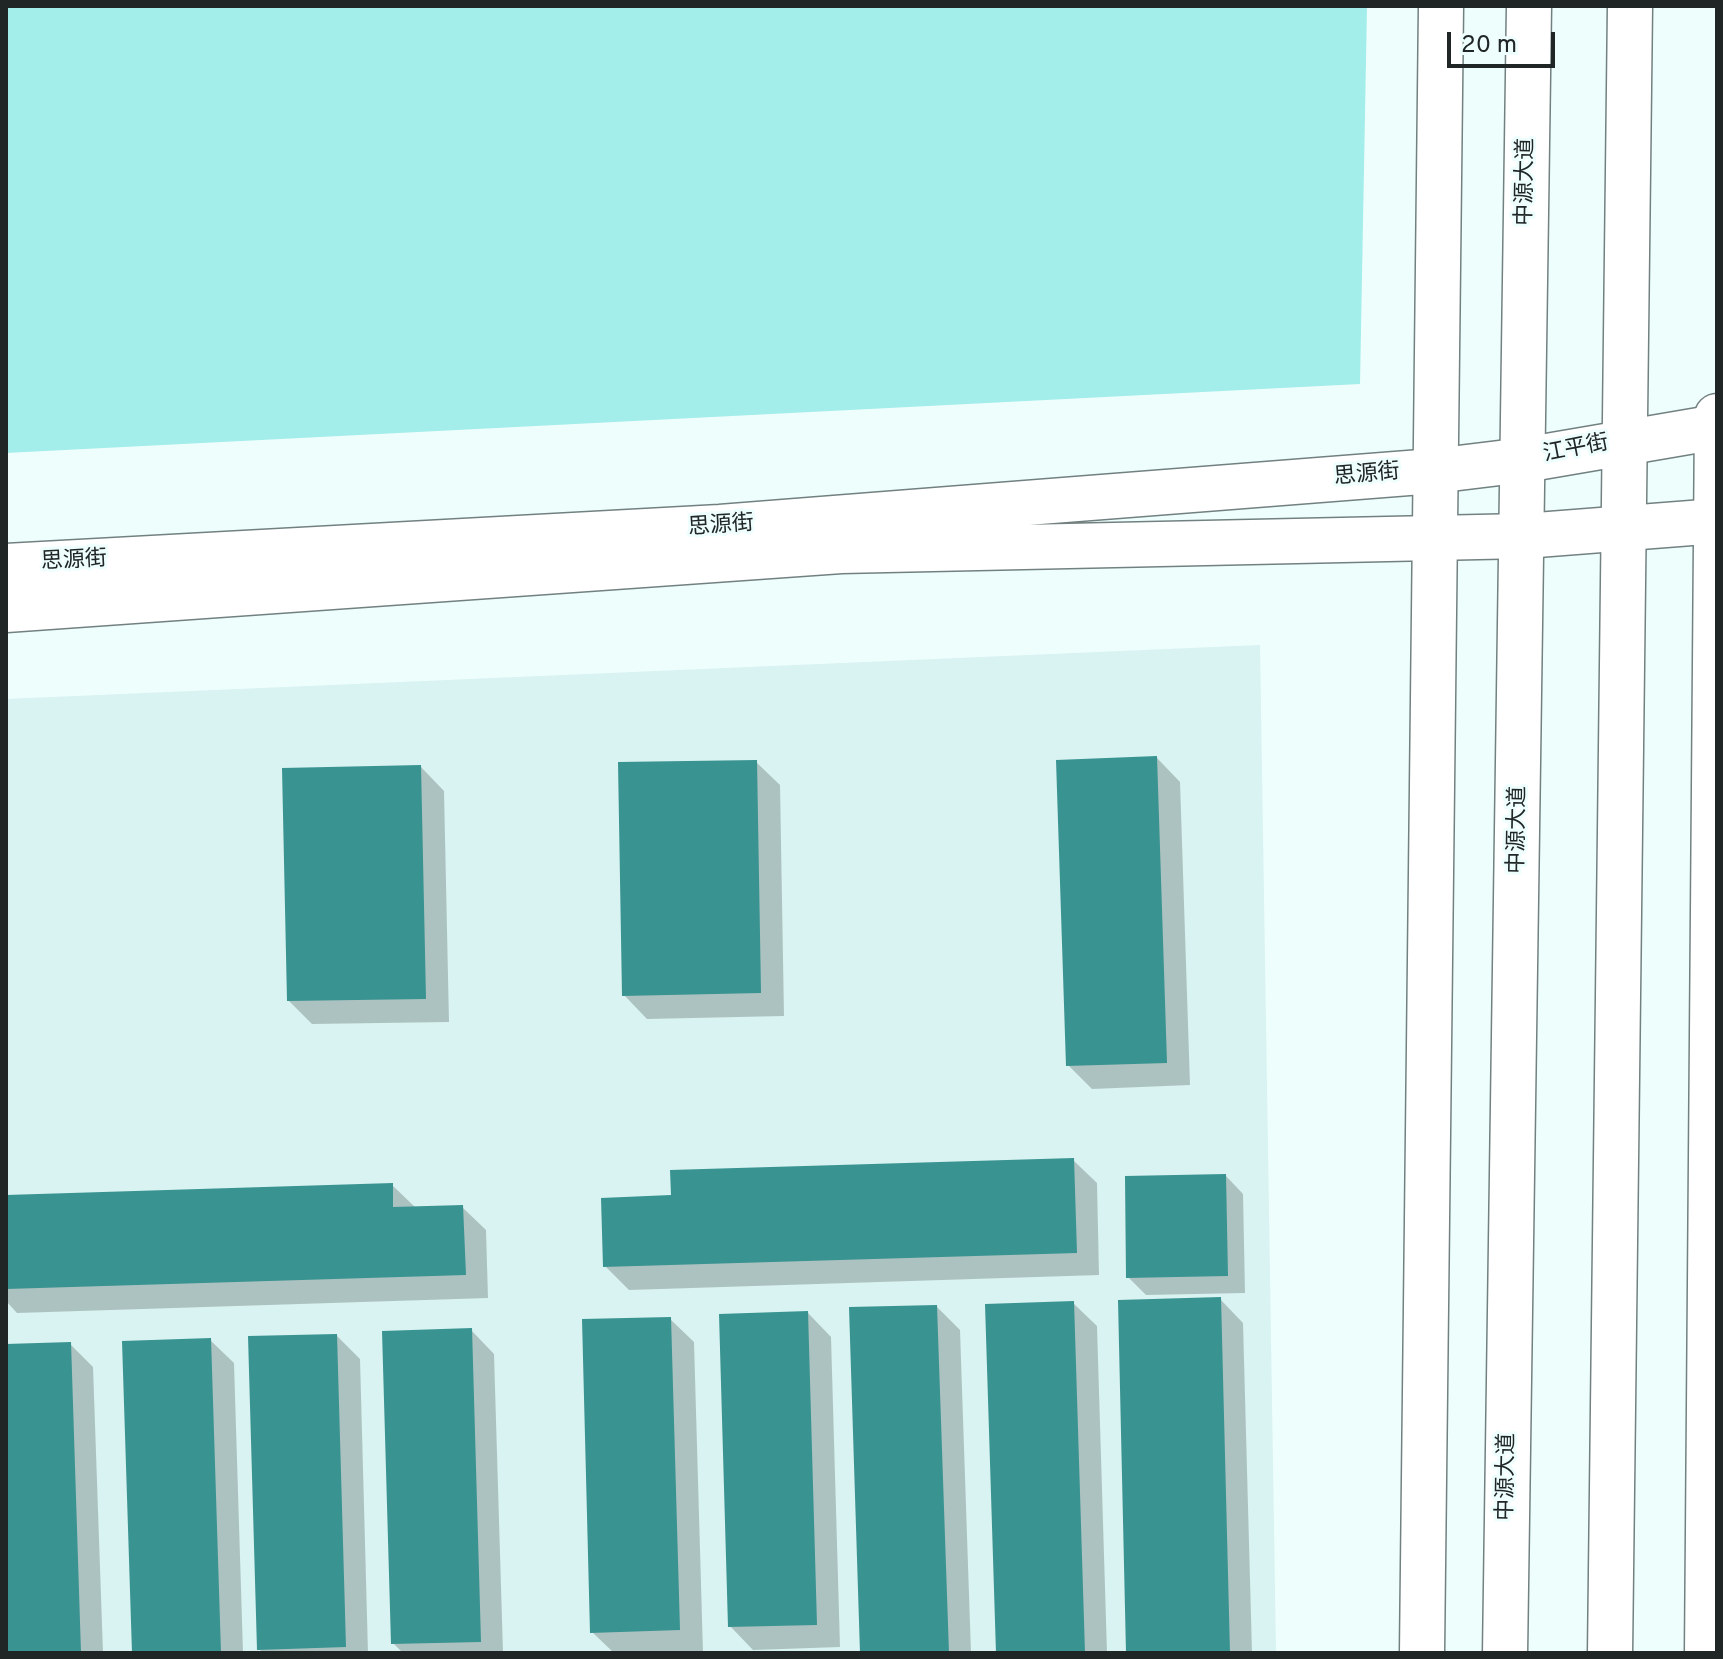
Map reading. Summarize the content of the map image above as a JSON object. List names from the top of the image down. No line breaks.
{"streets":{"main road":["中源大道","江平街","思源街"]},"crossings":[["中源大道","江平街"],["江平街","思源街"]],"scale_bar":"20 m"}
